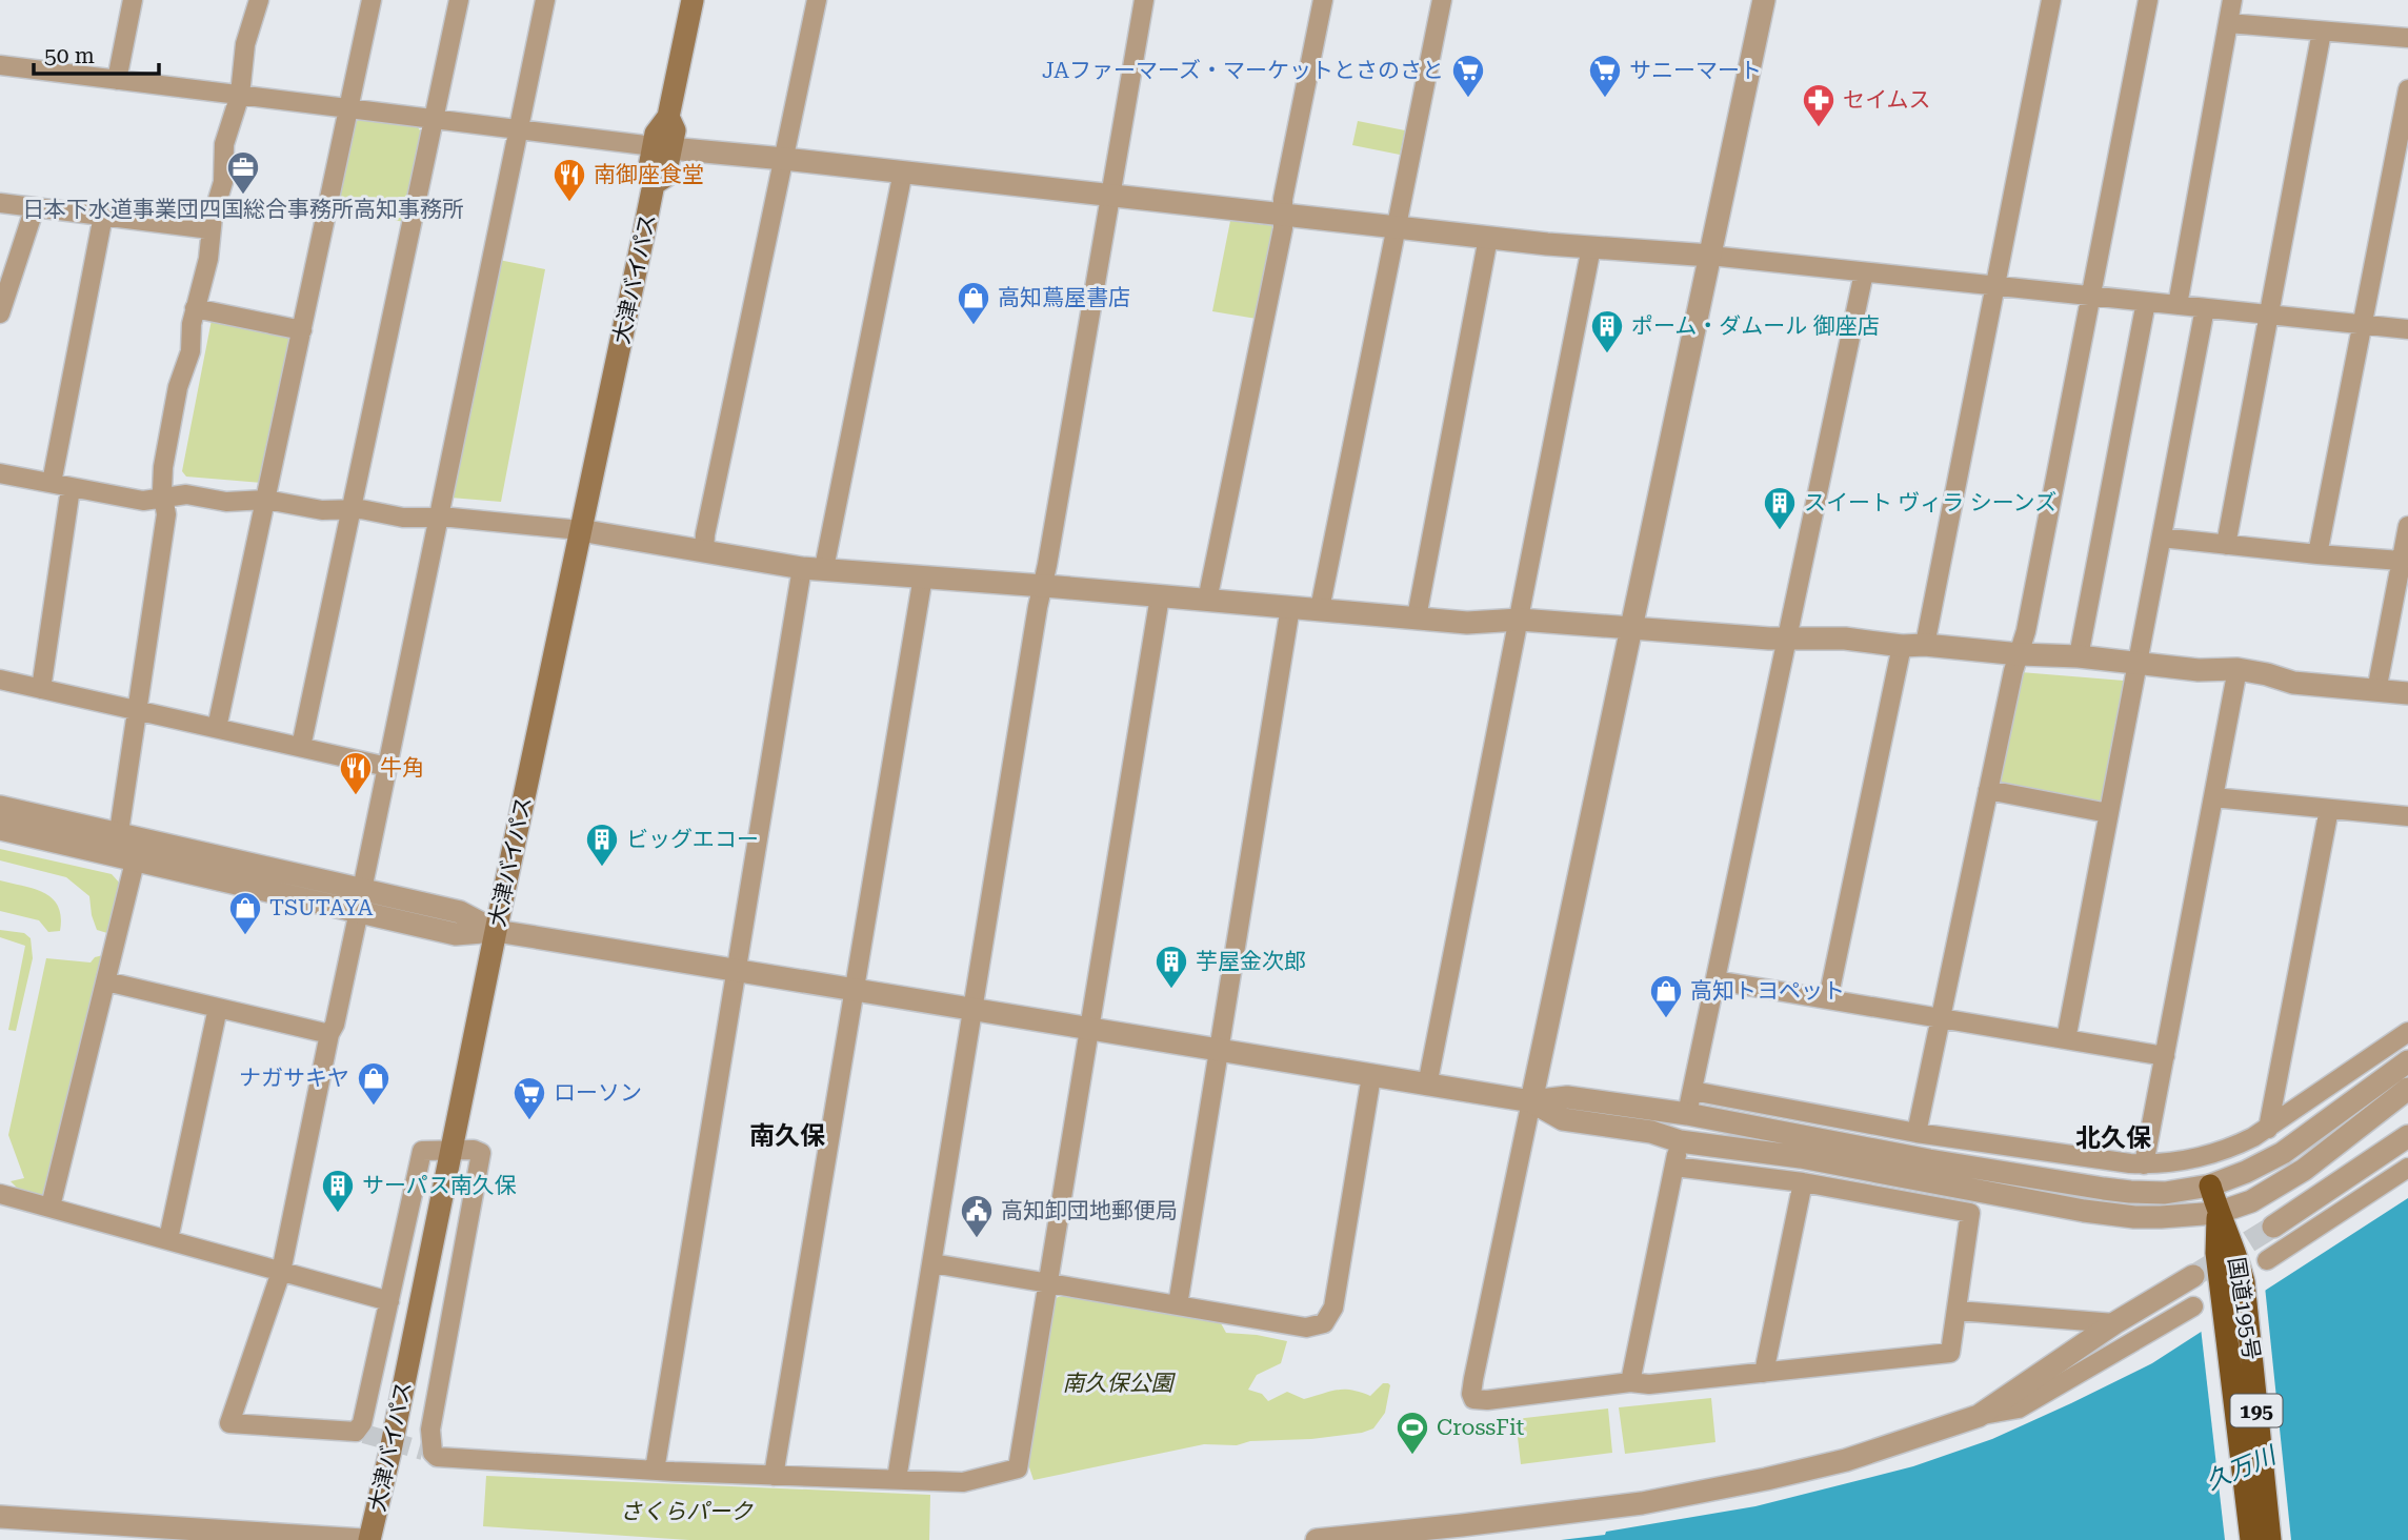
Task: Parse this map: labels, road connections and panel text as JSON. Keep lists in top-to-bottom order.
{
  "streets": {
    "highway": ["国道195号", "195"],
    "main road": ["大津バイパス"]
  },
  "districts": ["南久保", "北久保"],
  "water": ["久万川"],
  "parks": ["南久保公園", "さくらパーク"],
  "places": {
    "supermarket": ["JAファーマーズ・マーケットとさのさと", "サニーマート", "ローソン"],
    "pharmacy": ["セイムス"],
    "office": ["日本下水道事業団四国総合事務所高知事務所"],
    "restaurant": ["南御座食堂", "牛角"],
    "shop": [
      "高知蔦屋書店",
      "TSUTAYA",
      "高知トヨペット",
      "ナガサキヤ"
    ],
    "building": [
      "ポーム・ダムール 御座店",
      "スイート ヴィラ シーンズ",
      "ビッグエコー",
      "芋屋金次郎",
      "サーパス南久保"
    ],
    "public building": ["高知卸団地郵便局"],
    "sports": ["CrossFit"]
  },
  "scale_bar": "50 m"
}
